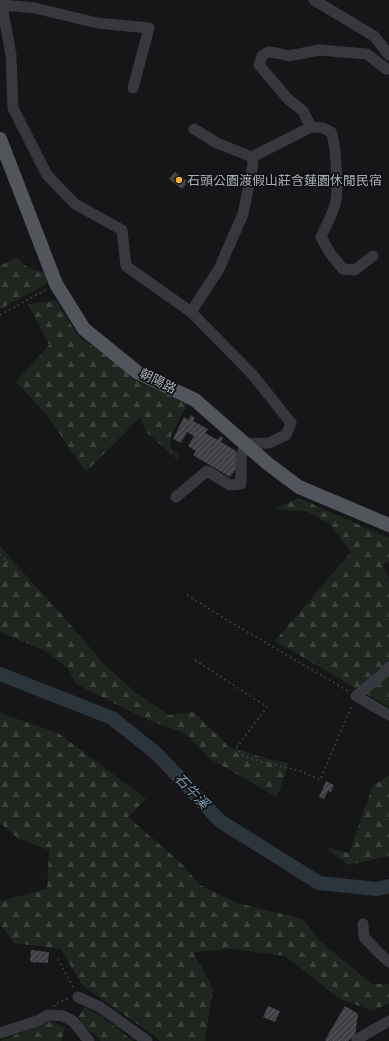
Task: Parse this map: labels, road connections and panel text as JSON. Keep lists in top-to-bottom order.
{
  "streets": {
    "main road": ["朝陽路"]
  },
  "water": ["石牛溪"],
  "places": ["石頭公園渡假山莊含蓮園休閒民宿"]
}
